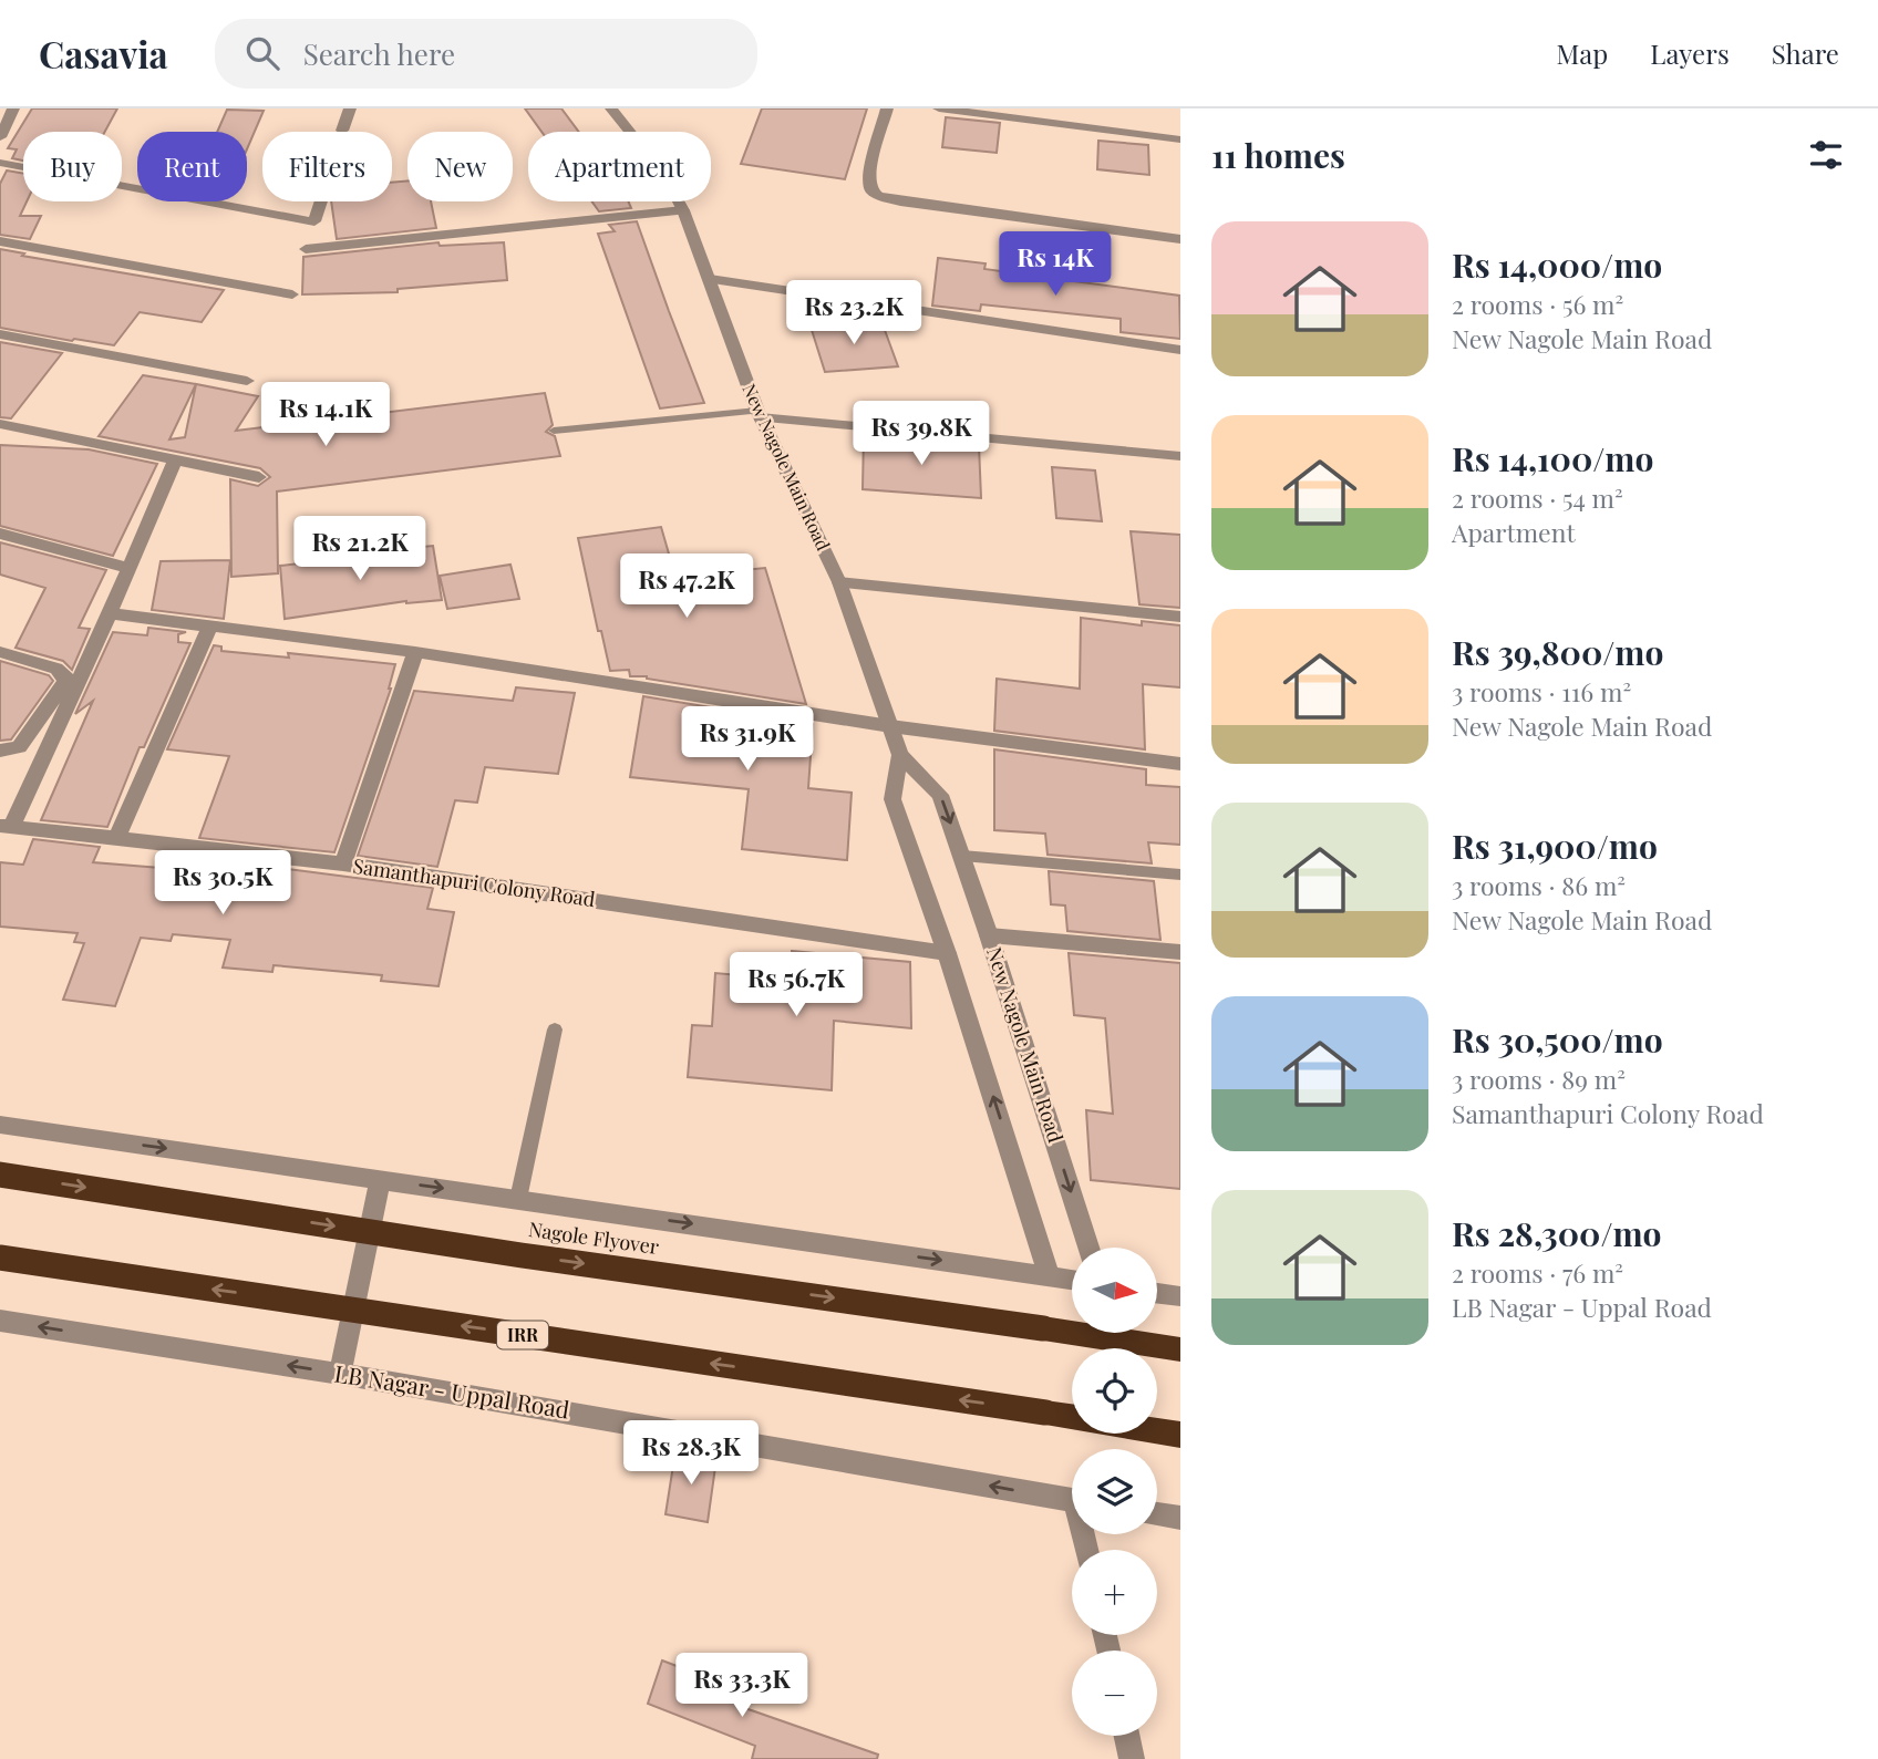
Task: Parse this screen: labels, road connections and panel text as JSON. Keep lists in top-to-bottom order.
{
  "streets": {
    "highway": ["Nagole Flyover", "IRR"],
    "street": ["New Nagole Main Road", "Samanthapuri Colony Road", "LB Nagar - Uppal Road"]
  },
  "crossings": [
    ["New Nagole Main Road", "Samanthapuri Colony Road"]
  ],
  "one_way": ["LB Nagar - Uppal Road"],
  "north": "right",
  "page": {
    "header": "Casavia",
    "search": "Search here",
    "nav": ["Map", "Layers", "Share"],
    "heading": "11 homes",
    "chip": [
      "Buy",
      "Rent",
      "Filters",
      "New",
      "Apartment"
    ],
    "list": [
      {
        "name": "Rs 14,000/mo",
        "note": "2 rooms · 56 m² · New Nagole Main Road"
      },
      {
        "name": "Rs 14,100/mo",
        "note": "2 rooms · 54 m² · Apartment"
      },
      {
        "name": "Rs 39,800/mo",
        "note": "3 rooms · 116 m² · New Nagole Main Road"
      },
      {
        "name": "Rs 31,900/mo",
        "note": "3 rooms · 86 m² · New Nagole Main Road"
      },
      {
        "name": "Rs 30,500/mo",
        "note": "3 rooms · 89 m² · Samanthapuri Colony Road"
      },
      {
        "name": "Rs 28,300/mo",
        "note": "2 rooms · 76 m² · LB Nagar - Uppal Road"
      }
    ],
    "price": [
      "Rs 14K",
      "Rs 23.2K",
      "Rs 14.1K",
      "Rs 39.8K",
      "Rs 21.2K",
      "Rs 47.2K",
      "Rs 31.9K",
      "Rs 30.5K",
      "Rs 56.7K",
      "Rs 28.3K",
      "Rs 33.3K"
    ],
    "map_buttons": ["+", "−"]
  }
}
